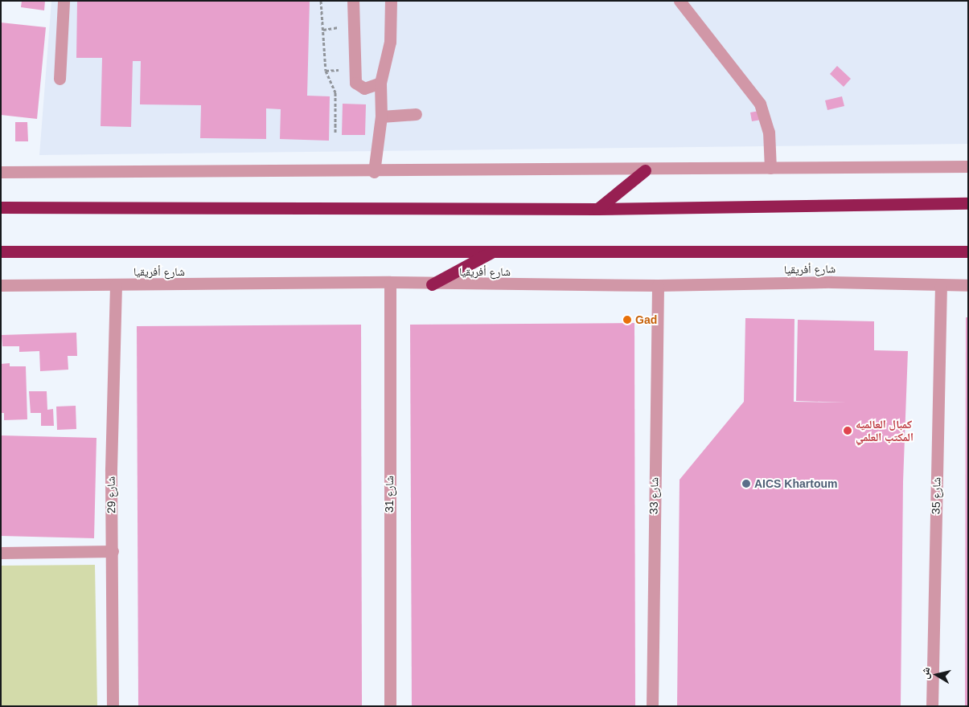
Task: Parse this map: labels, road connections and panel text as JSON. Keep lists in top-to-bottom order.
{
  "streets": {
    "highway": ["شارع أفريقيا"],
    "street": [
      "شارع 31",
      "شارع 29",
      "شارع 33",
      "شارع 35"
    ]
  },
  "crossings": [
    ["شارع أفريقيا", "شارع 31"],
    ["شارع أفريقيا", "شارع 29"],
    ["شارع أفريقيا", "شارع 33"],
    ["شارع أفريقيا", "شارع 35"]
  ],
  "places": ["Gad", "كمبال العالميه المكتب العلمي", "AICS Khartoum"],
  "north": "left"
}
